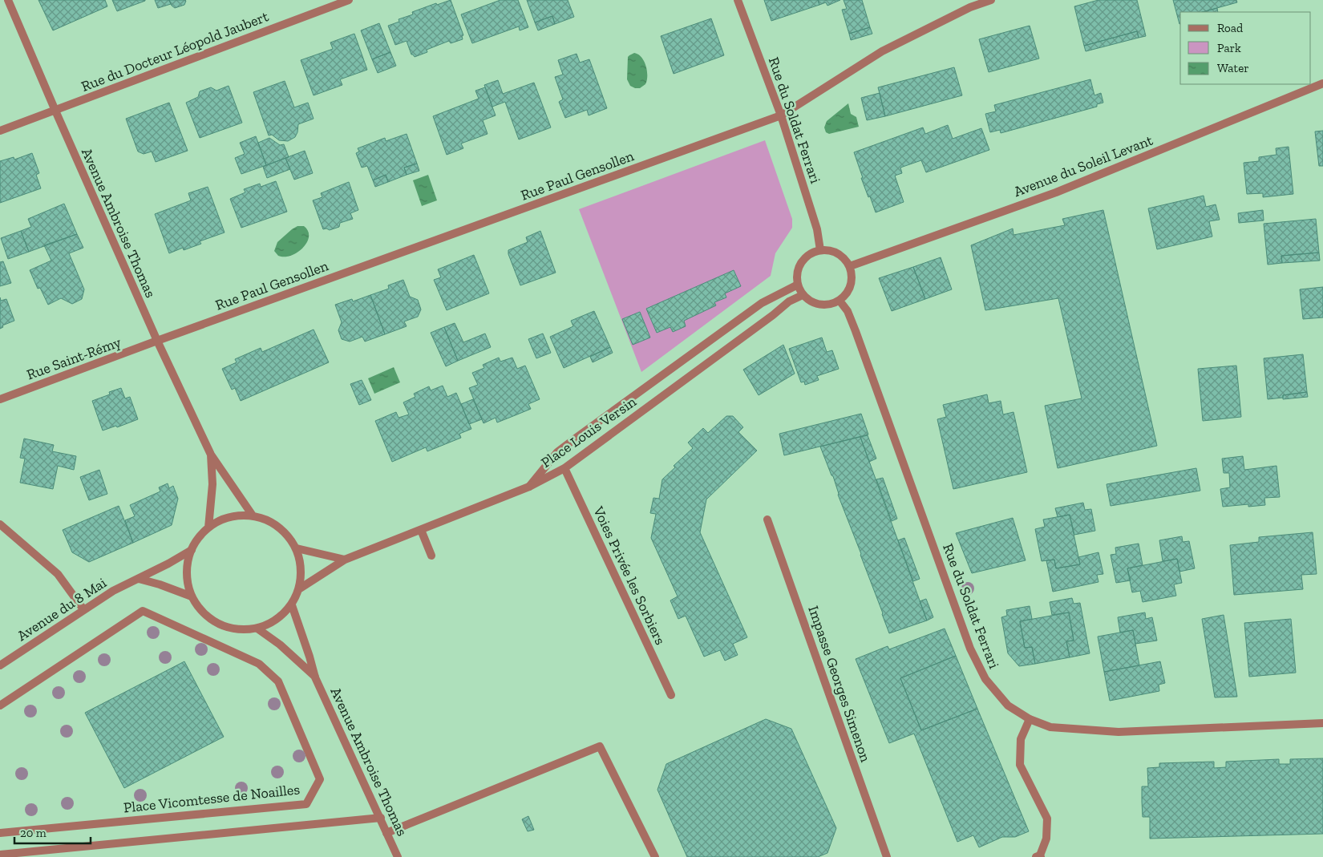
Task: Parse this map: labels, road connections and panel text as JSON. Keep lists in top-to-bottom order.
{
  "streets": {
    "street": [
      "Rue du Docteur Léopold Jaubert",
      "Rue du Soldat Ferrari",
      "Avenue du Soleil Levant",
      "Rue Paul Gensollen",
      "Avenue Ambroise Thomas",
      "Rue Saint-Rémy",
      "Place Louis Versin",
      "Voies Privée les Sorbiers",
      "Avenue du 8 Mai",
      "Impasse Georges Simenon",
      "Place Vicomtesse de Noailles"
    ]
  },
  "crossings": [
    ["Rue du Docteur Léopold Jaubert", "Avenue Ambroise Thomas"],
    ["Rue du Soldat Ferrari", "Avenue du Soleil Levant"],
    ["Rue du Soldat Ferrari", "Rue Paul Gensollen"],
    ["Rue du Soldat Ferrari", "Place Louis Versin"],
    ["Avenue du Soleil Levant", "Place Louis Versin"],
    ["Rue Paul Gensollen", "Avenue Ambroise Thomas"],
    ["Rue Paul Gensollen", "Rue Saint-Rémy"],
    ["Avenue Ambroise Thomas", "Rue Saint-Rémy"],
    ["Avenue Ambroise Thomas", "Place Louis Versin"],
    ["Avenue Ambroise Thomas", "Avenue du 8 Mai"],
    ["Place Louis Versin", "Voies Privée les Sorbiers"],
    ["Place Louis Versin", "Avenue du 8 Mai"]
  ],
  "legend": ["Road", "Park", "Water"],
  "scale_bar": "20 m"
}
